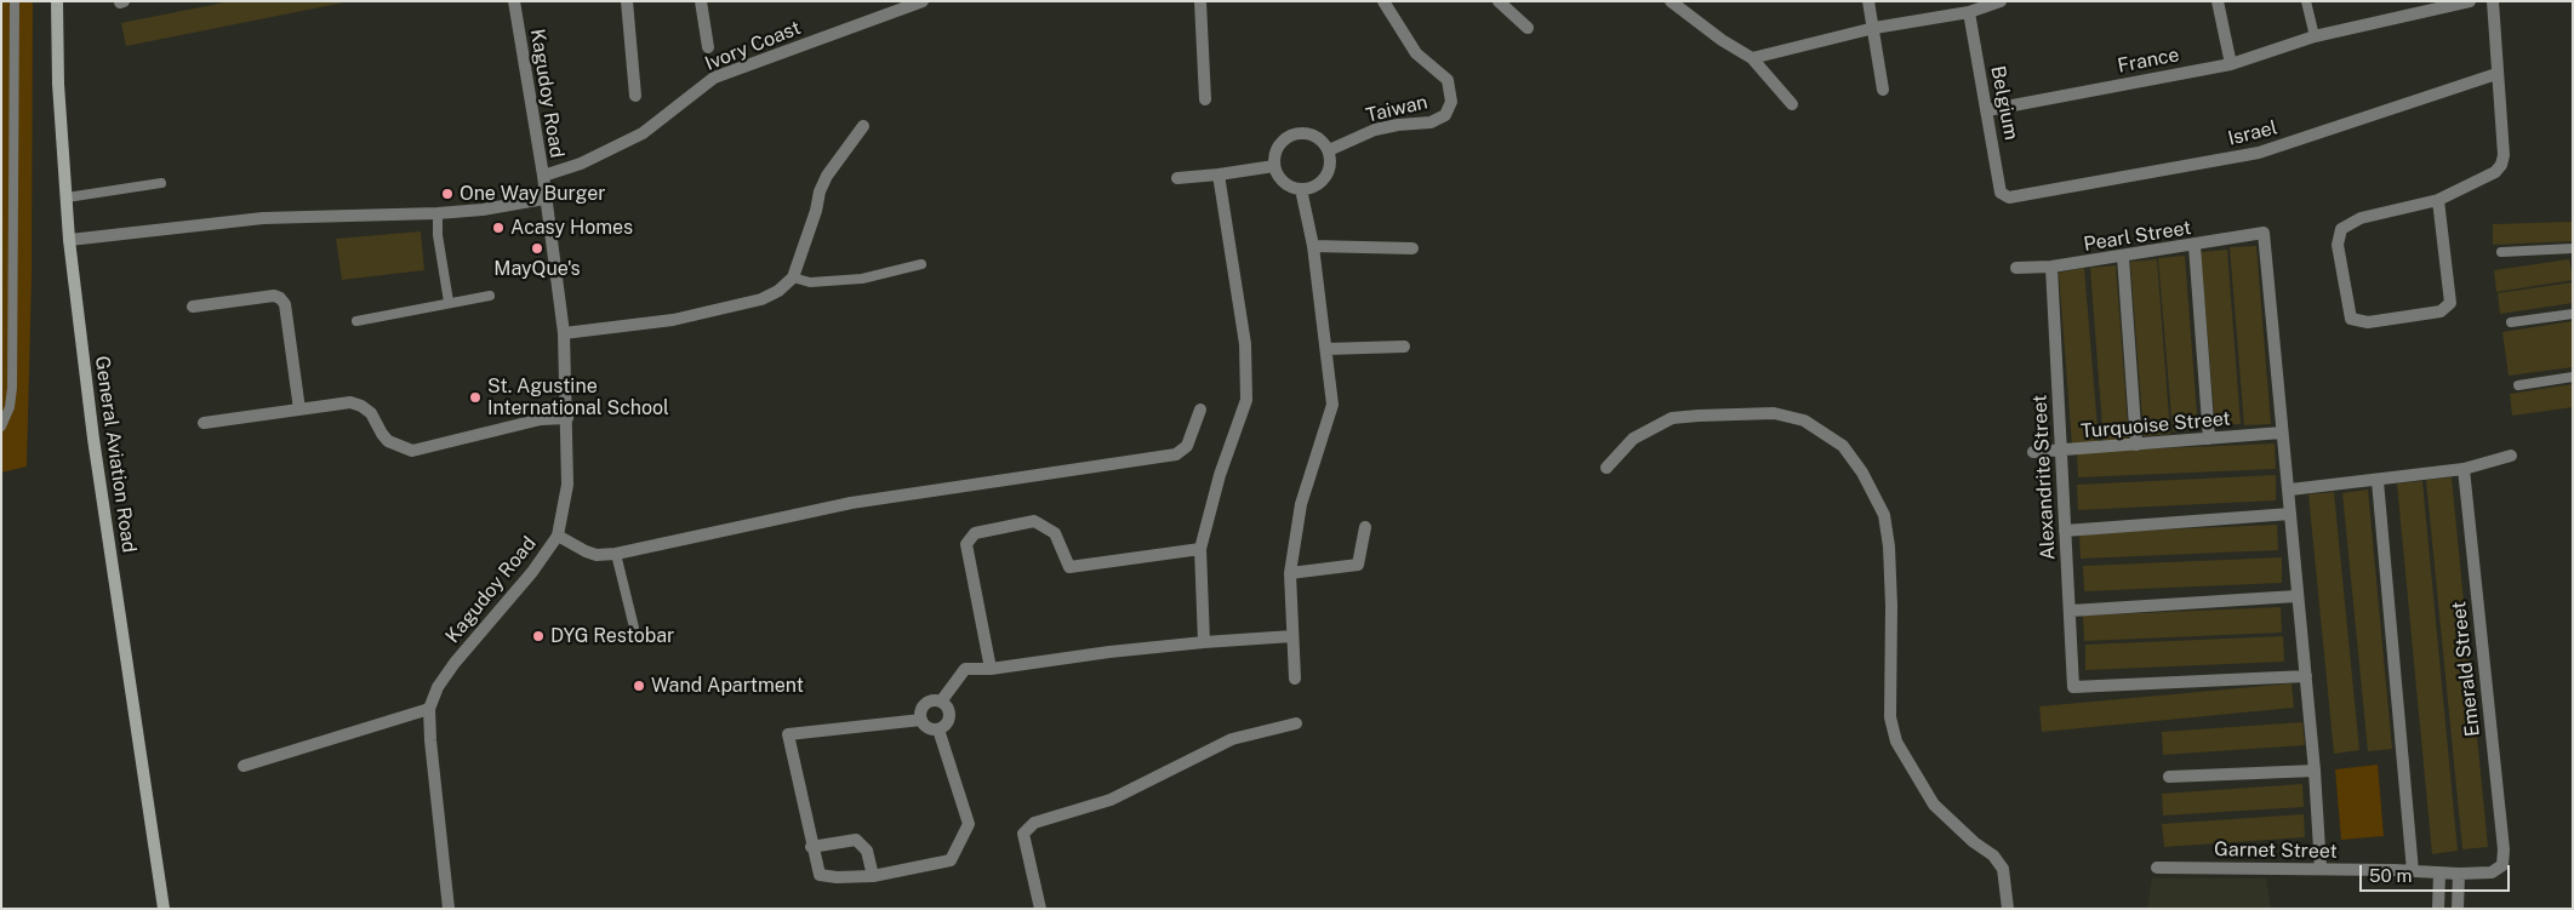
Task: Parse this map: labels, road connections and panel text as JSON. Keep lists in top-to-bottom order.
{
  "streets": {
    "main road": ["General Aviation Road"],
    "street": [
      "Ivory Coast",
      "France",
      "Kagudoy Road",
      "Belgium",
      "Taiwan",
      "Israel",
      "Pearl Street",
      "Turquoise Street",
      "Alexandrite Street",
      "Emerald Street",
      "Garnet Street"
    ]
  },
  "crossings": [
    ["Ivory Coast", "Kagudoy Road"],
    ["France", "Belgium"],
    ["Belgium", "Israel"],
    ["Pearl Street", "Turquoise Street"],
    ["Pearl Street", "Alexandrite Street"],
    ["Turquoise Street", "Alexandrite Street"],
    ["Emerald Street", "Garnet Street"]
  ],
  "places": [
    "One Way Burger",
    "Acasy Homes",
    "MayQue's",
    "St. Agustine International School",
    "DYG Restobar",
    "Wand Apartment"
  ],
  "scale_bar": "50 m"
}
